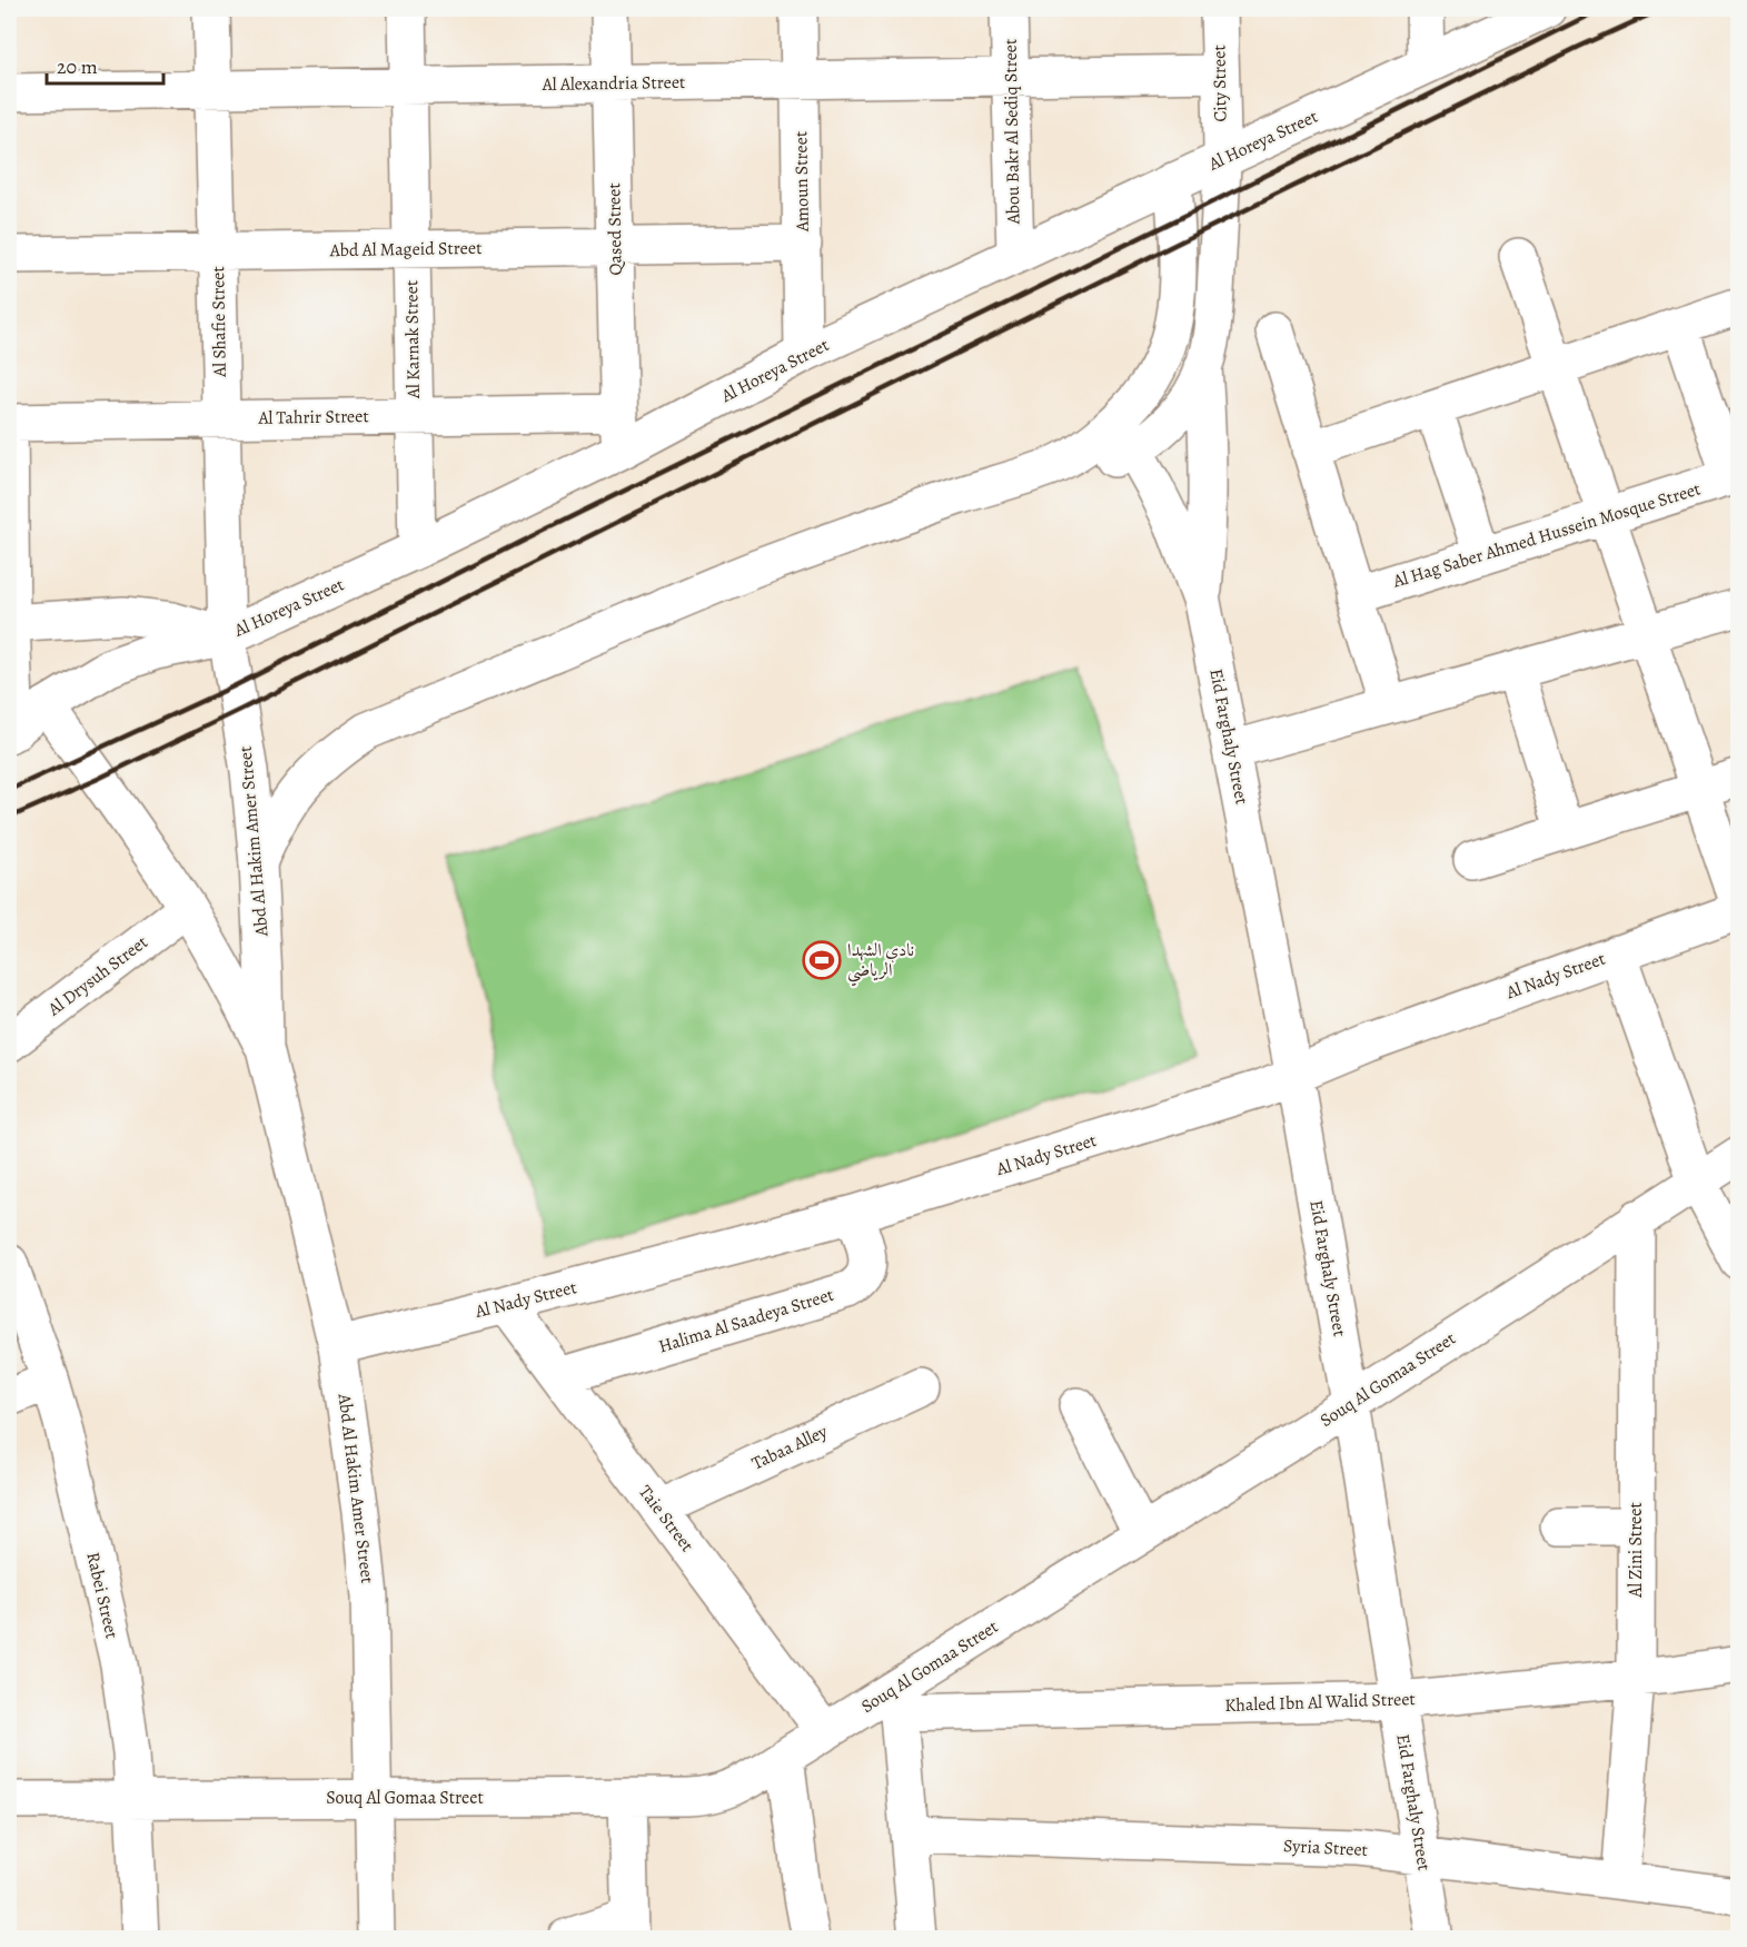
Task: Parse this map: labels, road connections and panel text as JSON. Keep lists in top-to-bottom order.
{
  "streets": {
    "street": [
      "Al Alexandria Street",
      "City Street",
      "Abou Bakr Al Sediq Street",
      "Al Horeya Street",
      "Amoun Street",
      "Qased Street",
      "Abd Al Mageid Street",
      "Al Shafie Street",
      "Al Karnak Street",
      "Al Tahrir Street",
      "Al Hag Saber Ahmed Hussein Mosque Street",
      "Eid Farghaly Street",
      "Abd Al Hakim Amer Street",
      "Al Drysuh Street",
      "Al Nady Street",
      "Halima Al Saadeya Street",
      "Souq Al Gomaa Street",
      "Tabaa Alley",
      "Taie Street",
      "Al Zini Street",
      "Rabei Street",
      "Khaled Ibn Al Walid Street",
      "Syria Street"
    ]
  },
  "crossings": [
    ["Al Alexandria Street", "City Street"],
    ["Al Alexandria Street", "Abou Bakr Al Sediq Street"],
    ["Al Alexandria Street", "Amoun Street"],
    ["Al Alexandria Street", "Qased Street"],
    ["Al Alexandria Street", "Al Shafie Street"],
    ["Al Alexandria Street", "Al Karnak Street"],
    ["City Street", "Al Horeya Street"],
    ["City Street", "Eid Farghaly Street"],
    ["Abou Bakr Al Sediq Street", "Al Horeya Street"],
    ["Al Horeya Street", "Amoun Street"],
    ["Al Horeya Street", "Qased Street"],
    ["Al Horeya Street", "Al Shafie Street"],
    ["Al Horeya Street", "Al Karnak Street"],
    ["Al Horeya Street", "Abd Al Hakim Amer Street"],
    ["Amoun Street", "Abd Al Mageid Street"],
    ["Qased Street", "Abd Al Mageid Street"],
    ["Qased Street", "Al Tahrir Street"],
    ["Abd Al Mageid Street", "Al Shafie Street"],
    ["Abd Al Mageid Street", "Al Karnak Street"],
    ["Al Shafie Street", "Al Tahrir Street"],
    ["Al Shafie Street", "Abd Al Hakim Amer Street"],
    ["Al Karnak Street", "Al Tahrir Street"],
    ["Eid Farghaly Street", "Al Nady Street"],
    ["Eid Farghaly Street", "Souq Al Gomaa Street"],
    ["Eid Farghaly Street", "Khaled Ibn Al Walid Street"],
    ["Eid Farghaly Street", "Syria Street"],
    ["Abd Al Hakim Amer Street", "Al Drysuh Street"],
    ["Abd Al Hakim Amer Street", "Al Nady Street"],
    ["Abd Al Hakim Amer Street", "Souq Al Gomaa Street"],
    ["Al Nady Street", "Halima Al Saadeya Street"],
    ["Al Nady Street", "Taie Street"],
    ["Halima Al Saadeya Street", "Taie Street"],
    ["Souq Al Gomaa Street", "Taie Street"],
    ["Souq Al Gomaa Street", "Al Zini Street"],
    ["Souq Al Gomaa Street", "Rabei Street"],
    ["Souq Al Gomaa Street", "Khaled Ibn Al Walid Street"],
    ["Tabaa Alley", "Taie Street"],
    ["Al Zini Street", "Khaled Ibn Al Walid Street"],
    ["Al Zini Street", "Syria Street"]
  ],
  "places": {
    "sports": ["نادي الشهدا الرياضي"]
  },
  "scale_bar": "20 m"
}
